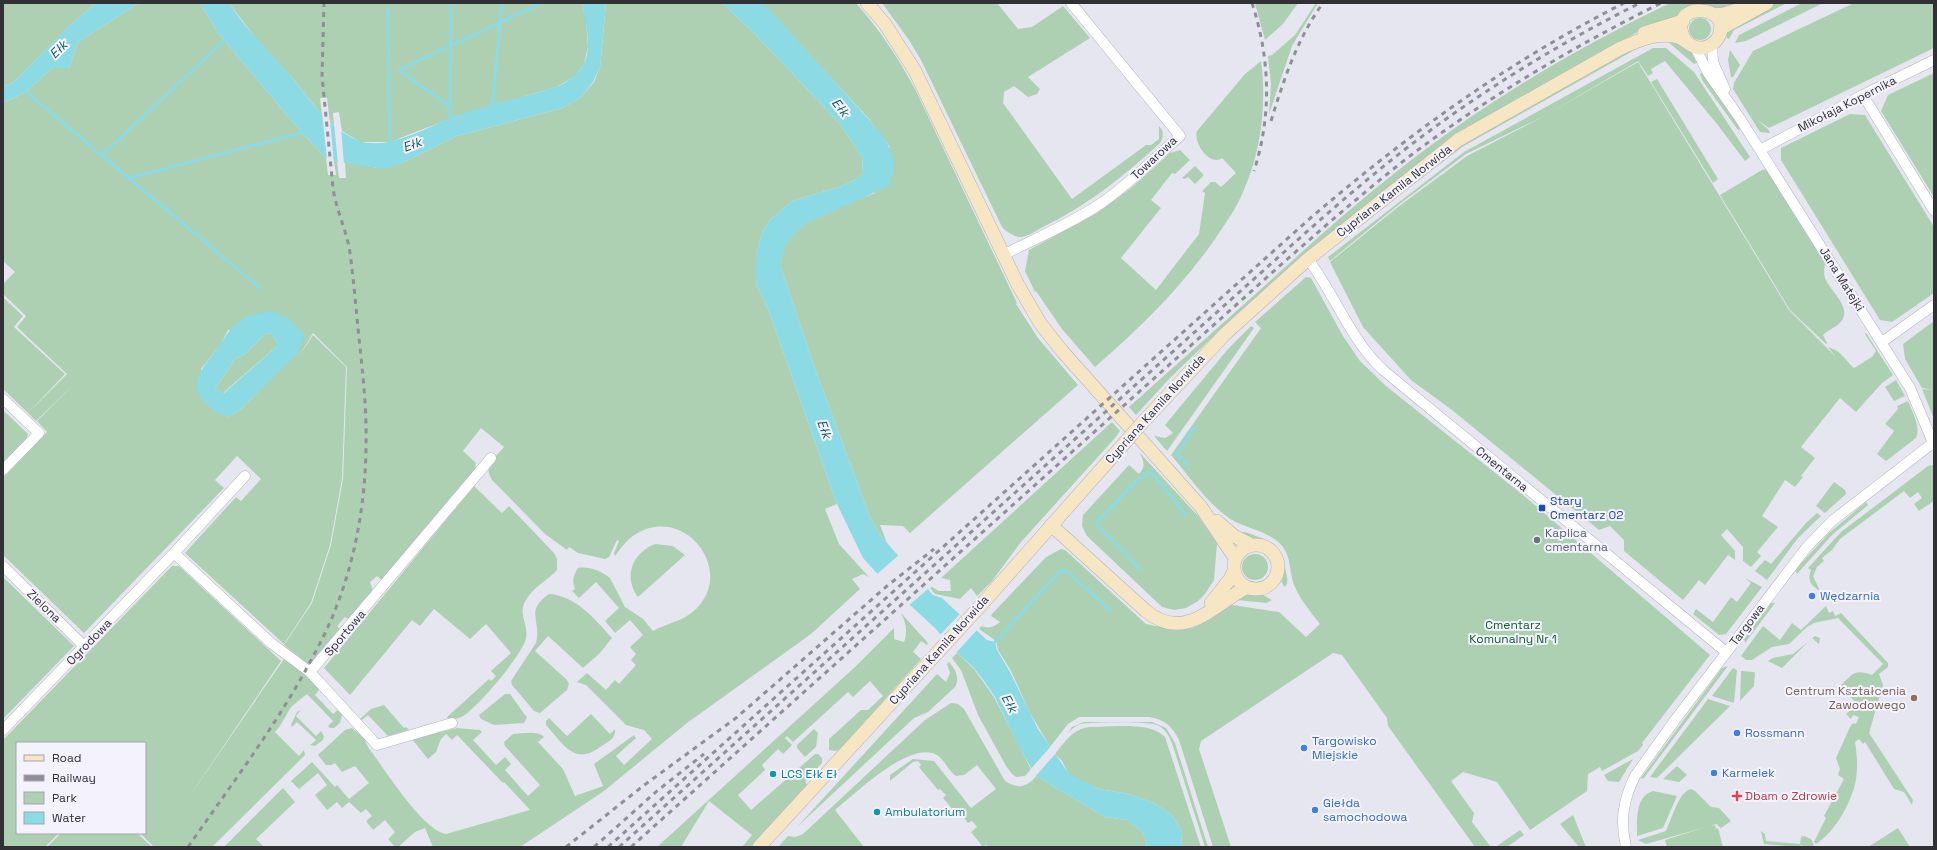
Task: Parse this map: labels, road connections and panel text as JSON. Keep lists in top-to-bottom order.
{
  "streets": {
    "street": [
      "Mikołaja Kopernika",
      "Towarowa",
      "Cypriana Kamila Norwida",
      "Jana Matejki",
      "Cmentarna",
      "Zielona",
      "Targowa",
      "Sportowa",
      "Ogrodowa"
    ]
  },
  "crossings": [
    ["Mikołaja Kopernika", "Jana Matejki"],
    ["Cypriana Kamila Norwida", "Jana Matejki"],
    ["Cypriana Kamila Norwida", "Cmentarna"],
    ["Jana Matejki", "Targowa"],
    ["Cmentarna", "Targowa"],
    ["Zielona", "Ogrodowa"]
  ],
  "water": ["Ełk"],
  "parks": ["Cmentarz Komunalny Nr 1"],
  "places": {
    "transit": ["Stary Cmentarz 02"],
    "other": [
      "Kaplica cmentarna",
      "Wędzarnia",
      "Centrum Kształcenia Zawodowego",
      "Rossmann",
      "Targowisko Miejskie",
      "Karmelek",
      "LCS Ełk Eł",
      "Giełda samochodowa",
      "Ambulatorium"
    ],
    "health": ["Dbam o Zdrowie"]
  },
  "legend": [
    "Road",
    "Railway",
    "Park",
    "Water"
  ]
}
